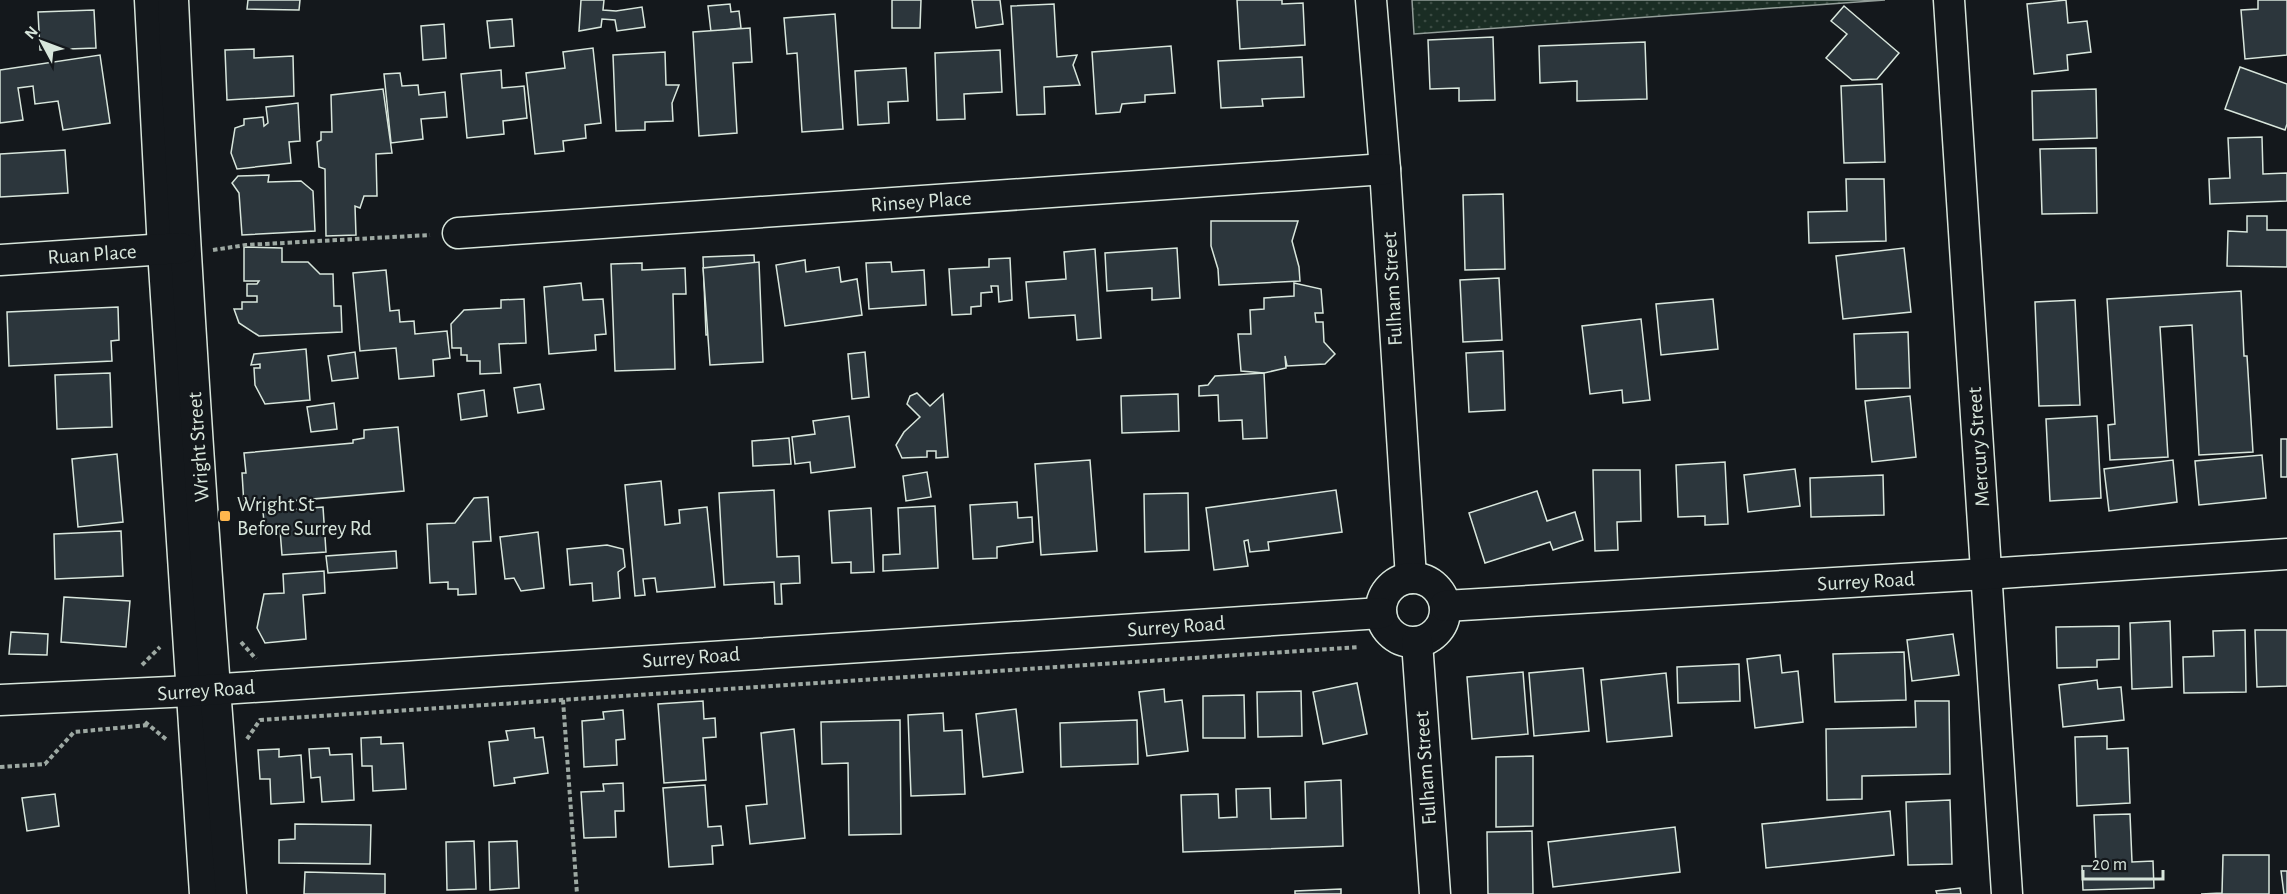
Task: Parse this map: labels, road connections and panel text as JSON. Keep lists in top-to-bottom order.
{
  "streets": {
    "street": [
      "Rinsey Place",
      "Ruan Place",
      "Fulham Street",
      "Wright Street",
      "Mercury Street",
      "Surrey Road"
    ]
  },
  "crossings": [
    ["Rinsey Place", "Fulham Street"],
    ["Ruan Place", "Wright Street"],
    ["Fulham Street", "Surrey Road"],
    ["Wright Street", "Surrey Road"],
    ["Mercury Street", "Surrey Road"]
  ],
  "places": {
    "transit": ["Wright St Before Surrey Rd"]
  },
  "scale_bar": "20 m",
  "north": "top left"
}
